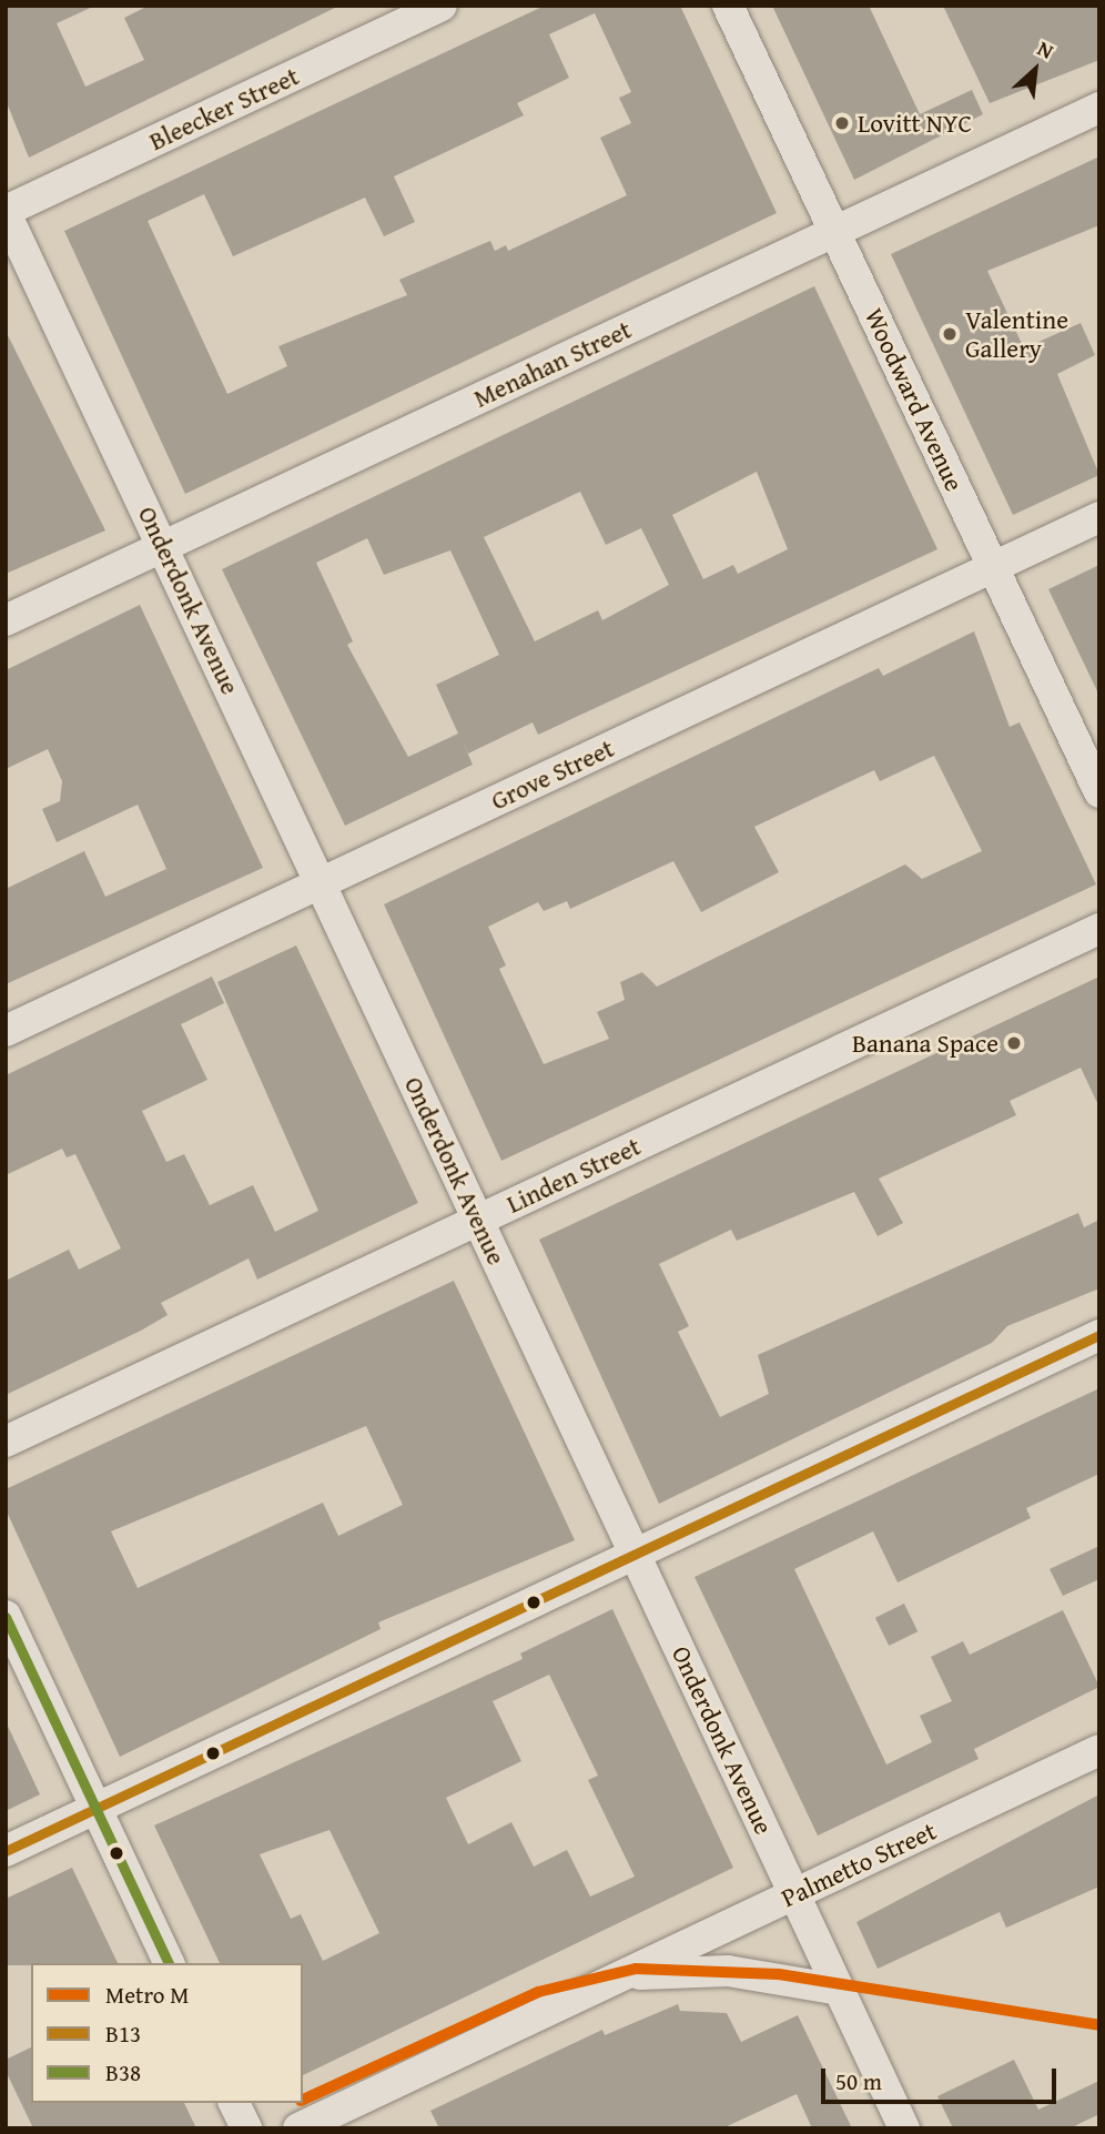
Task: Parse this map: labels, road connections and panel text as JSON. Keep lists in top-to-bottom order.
{
  "streets": {
    "street": [
      "Bleecker Street",
      "Menahan Street",
      "Woodward Avenue",
      "Onderdonk Avenue",
      "Grove Street",
      "Linden Street",
      "Palmetto Street"
    ]
  },
  "crossings": [
    ["Bleecker Street", "Onderdonk Avenue"],
    ["Menahan Street", "Woodward Avenue"],
    ["Menahan Street", "Onderdonk Avenue"],
    ["Woodward Avenue", "Grove Street"],
    ["Onderdonk Avenue", "Grove Street"],
    ["Onderdonk Avenue", "Linden Street"],
    ["Onderdonk Avenue", "Palmetto Street"]
  ],
  "places": ["Lovitt NYC", "Valentine Gallery", "Banana Space"],
  "lines": ["transit line B13", "transit line B38", "metro line M"],
  "legend": ["Metro M", "B13", "B38"],
  "scale_bar": "50 m",
  "north": "top right"
}
